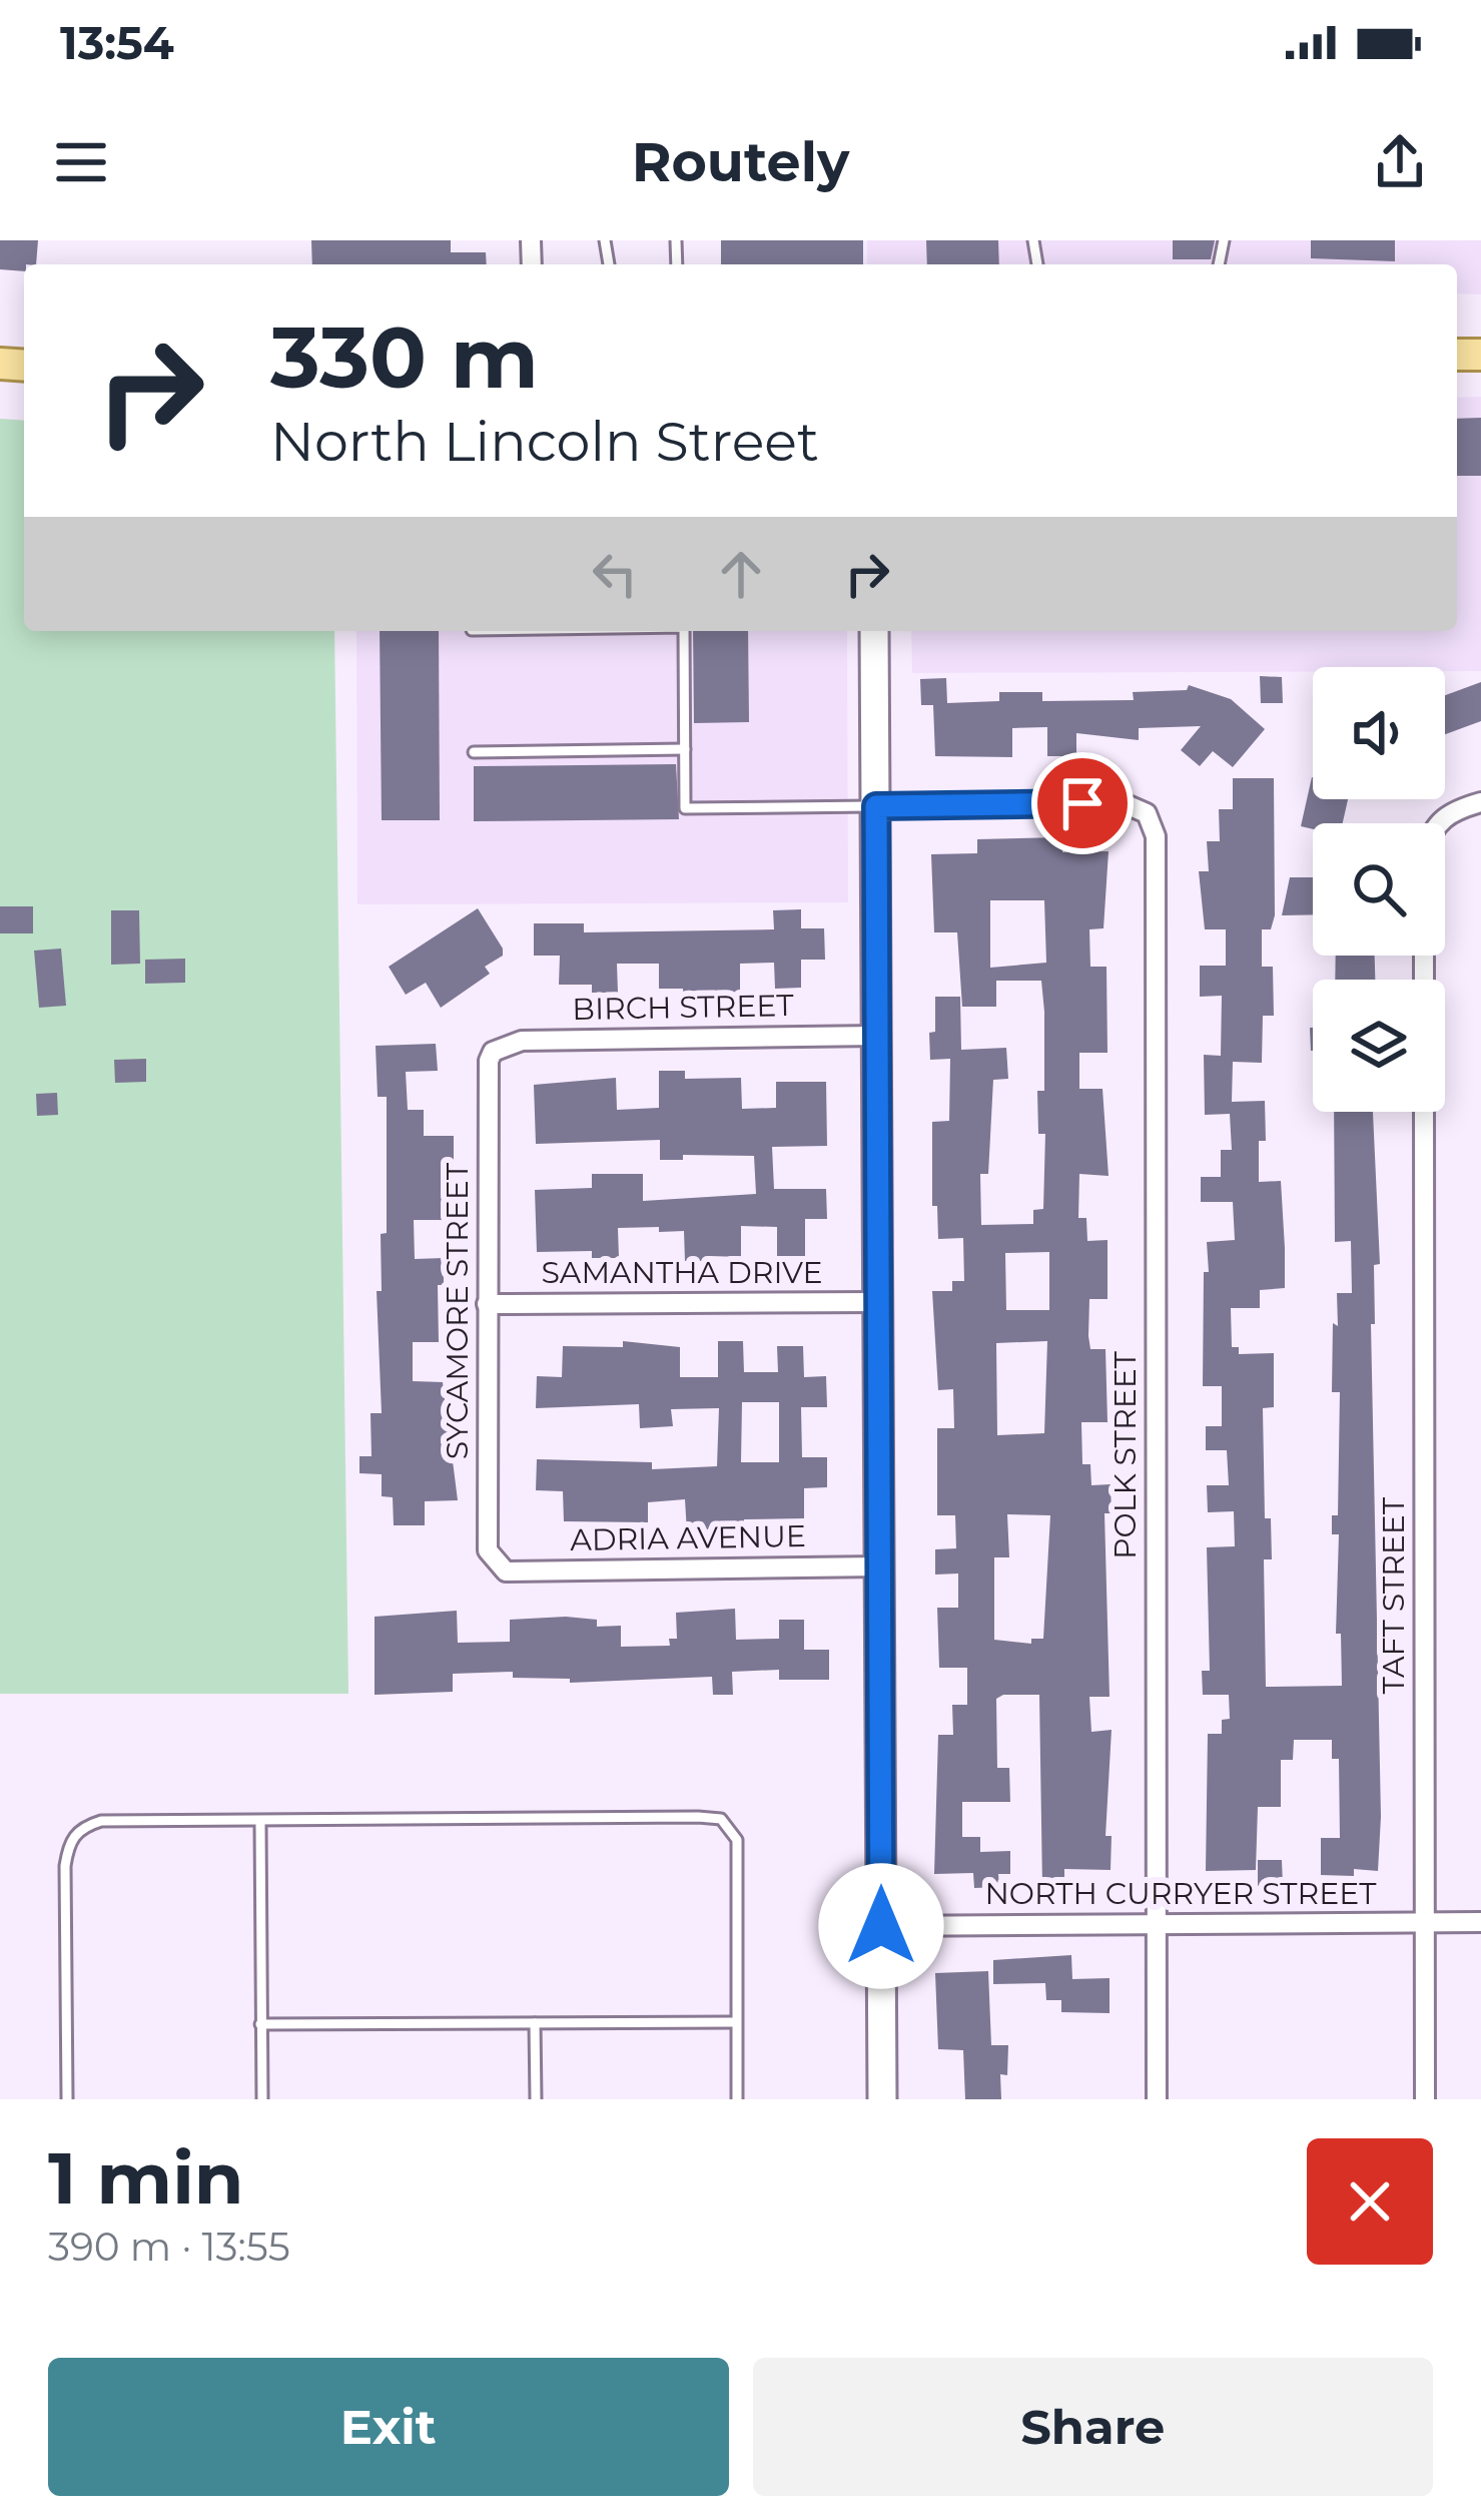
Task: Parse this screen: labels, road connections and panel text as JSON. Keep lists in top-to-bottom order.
{
  "streets": {
    "street": [
      "BIRCH STREET",
      "SAMANTHA DRIVE",
      "SYCAMORE STREET",
      "POLK STREET",
      "ADRIA AVENUE",
      "TAFT STREET",
      "NORTH CURRYER STREET"
    ]
  },
  "crossings": [
    ["BIRCH STREET", "SYCAMORE STREET"],
    ["SAMANTHA DRIVE", "SYCAMORE STREET"],
    ["SYCAMORE STREET", "ADRIA AVENUE"],
    ["POLK STREET", "NORTH CURRYER STREET"],
    ["TAFT STREET", "NORTH CURRYER STREET"]
  ],
  "page": {
    "status": "13:54",
    "header": "Routely",
    "turn": ["330 m", "North Lincoln Street"],
    "heading": ["1 min", "390 m · 13:55"],
    "buttons": ["Exit", "Share"]
  }
}
